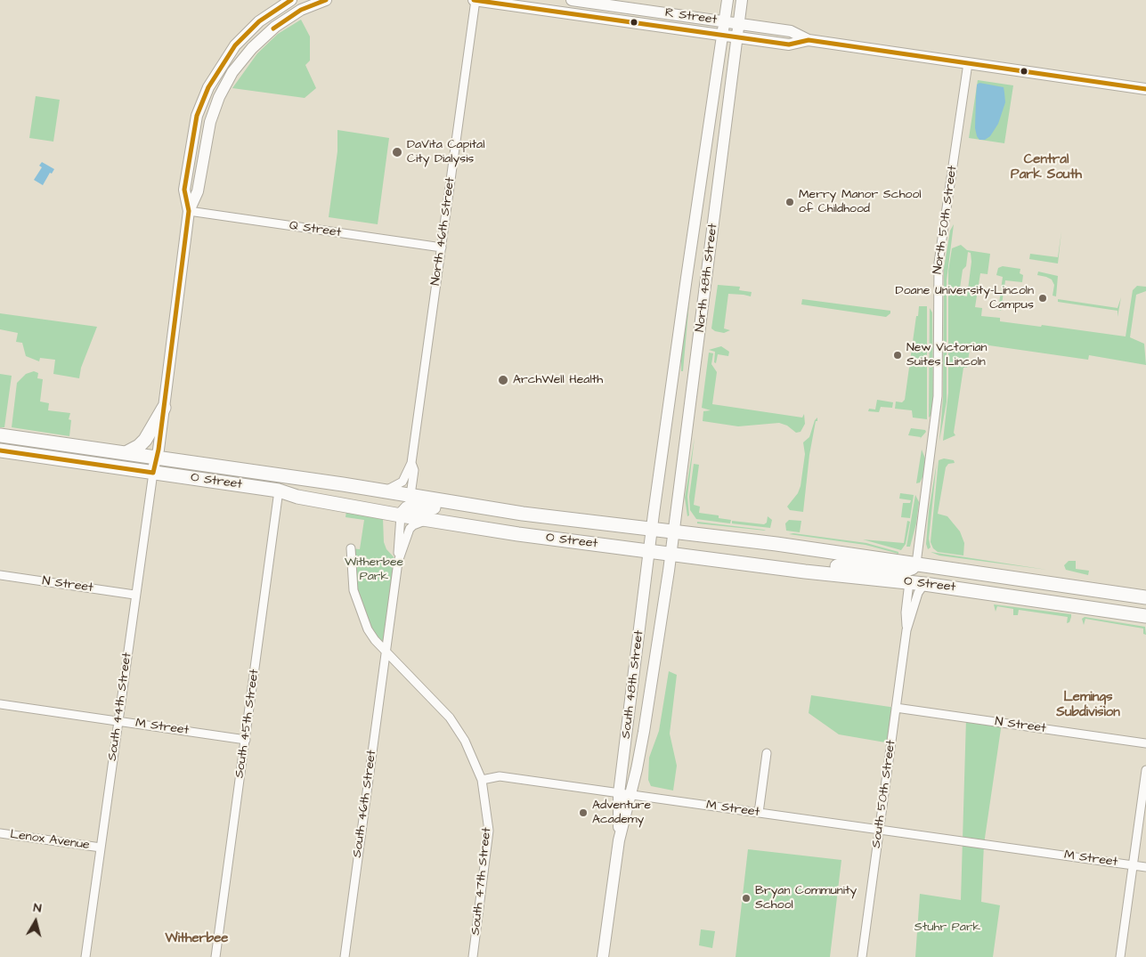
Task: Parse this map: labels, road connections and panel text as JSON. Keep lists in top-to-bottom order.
{
  "streets": {
    "main road": [
      "R Street",
      "North 48th Street",
      "O Street",
      "South 48th Street",
      "South 44th Street"
    ],
    "street": [
      "North 50th Street",
      "Q Street",
      "North 46th Street",
      "N Street",
      "South 45th Street",
      "M Street",
      "South 50th Street",
      "South 46th Street",
      "Lenox Avenue",
      "South 47th Street"
    ]
  },
  "crossings": [
    ["R Street", "North 50th Street"],
    ["R Street", "North 46th Street"],
    ["R Street", "North 48th Street"],
    ["North 50th Street", "O Street"],
    ["Q Street", "North 46th Street"],
    ["Q Street", "South 44th Street"],
    ["North 46th Street", "O Street"],
    ["North 48th Street", "O Street"],
    ["North 48th Street", "South 48th Street"],
    ["O Street", "South 48th Street"],
    ["O Street", "South 44th Street"],
    ["O Street", "South 45th Street"],
    ["O Street", "South 50th Street"],
    ["O Street", "South 46th Street"],
    ["N Street", "South 44th Street"],
    ["N Street", "South 50th Street"],
    ["South 48th Street", "M Street"],
    ["South 44th Street", "M Street"],
    ["South 44th Street", "Lenox Avenue"],
    ["South 45th Street", "M Street"],
    ["M Street", "South 50th Street"],
    ["M Street", "South 47th Street"]
  ],
  "districts": ["Central Park South", "Lemings Subdivision", "Witherbee"],
  "parks": ["Witherbee Park", "Stuhr Park"],
  "places": [
    "DaVita Capital City Dialysis",
    "Merry Manor School of Childhood",
    "Doane University-Lincoln Campus",
    "New Victorian Suites Lincoln",
    "ArchWell Health",
    "Adventure Academy",
    "Bryan Community School"
  ],
  "north": "top"
}
